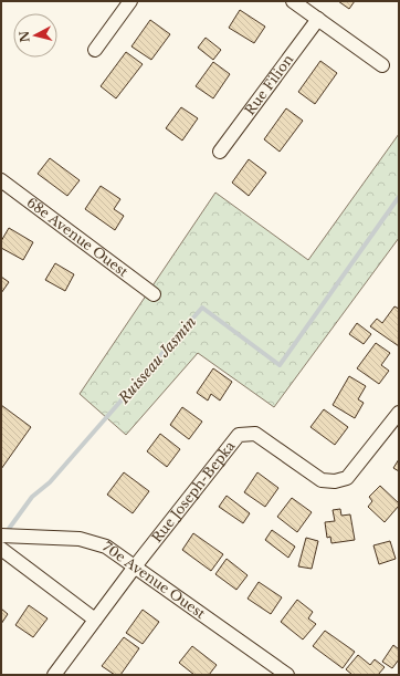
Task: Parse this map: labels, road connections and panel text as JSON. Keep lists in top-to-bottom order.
{
  "streets": {
    "street": [
      "Rue Filion",
      "68e Avenue Ouest",
      "Rue Joseph-Bepka",
      "70e Avenue Ouest"
    ]
  },
  "crossings": [
    ["Rue Joseph-Bepka", "70e Avenue Ouest"]
  ],
  "water": ["Ruisseau Jasmin"],
  "north": "left"
}
